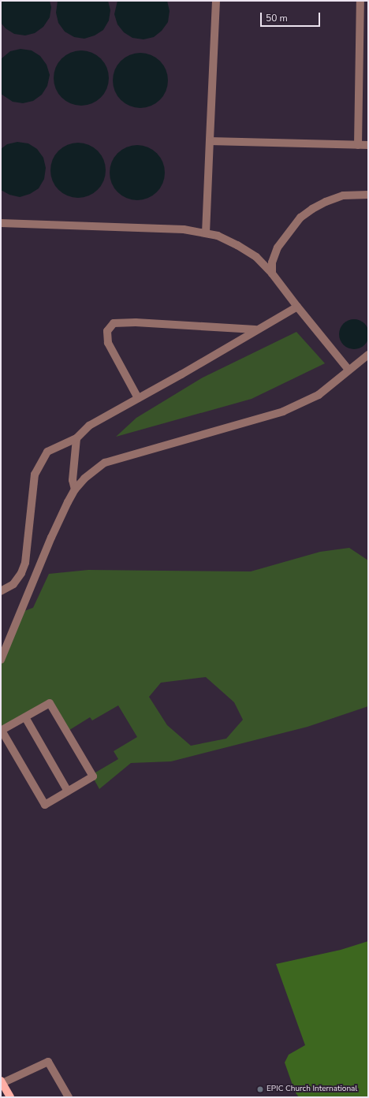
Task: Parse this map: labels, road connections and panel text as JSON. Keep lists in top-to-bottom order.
{
  "places": ["EPIC Church International"],
  "scale_bar": "50 m"
}
